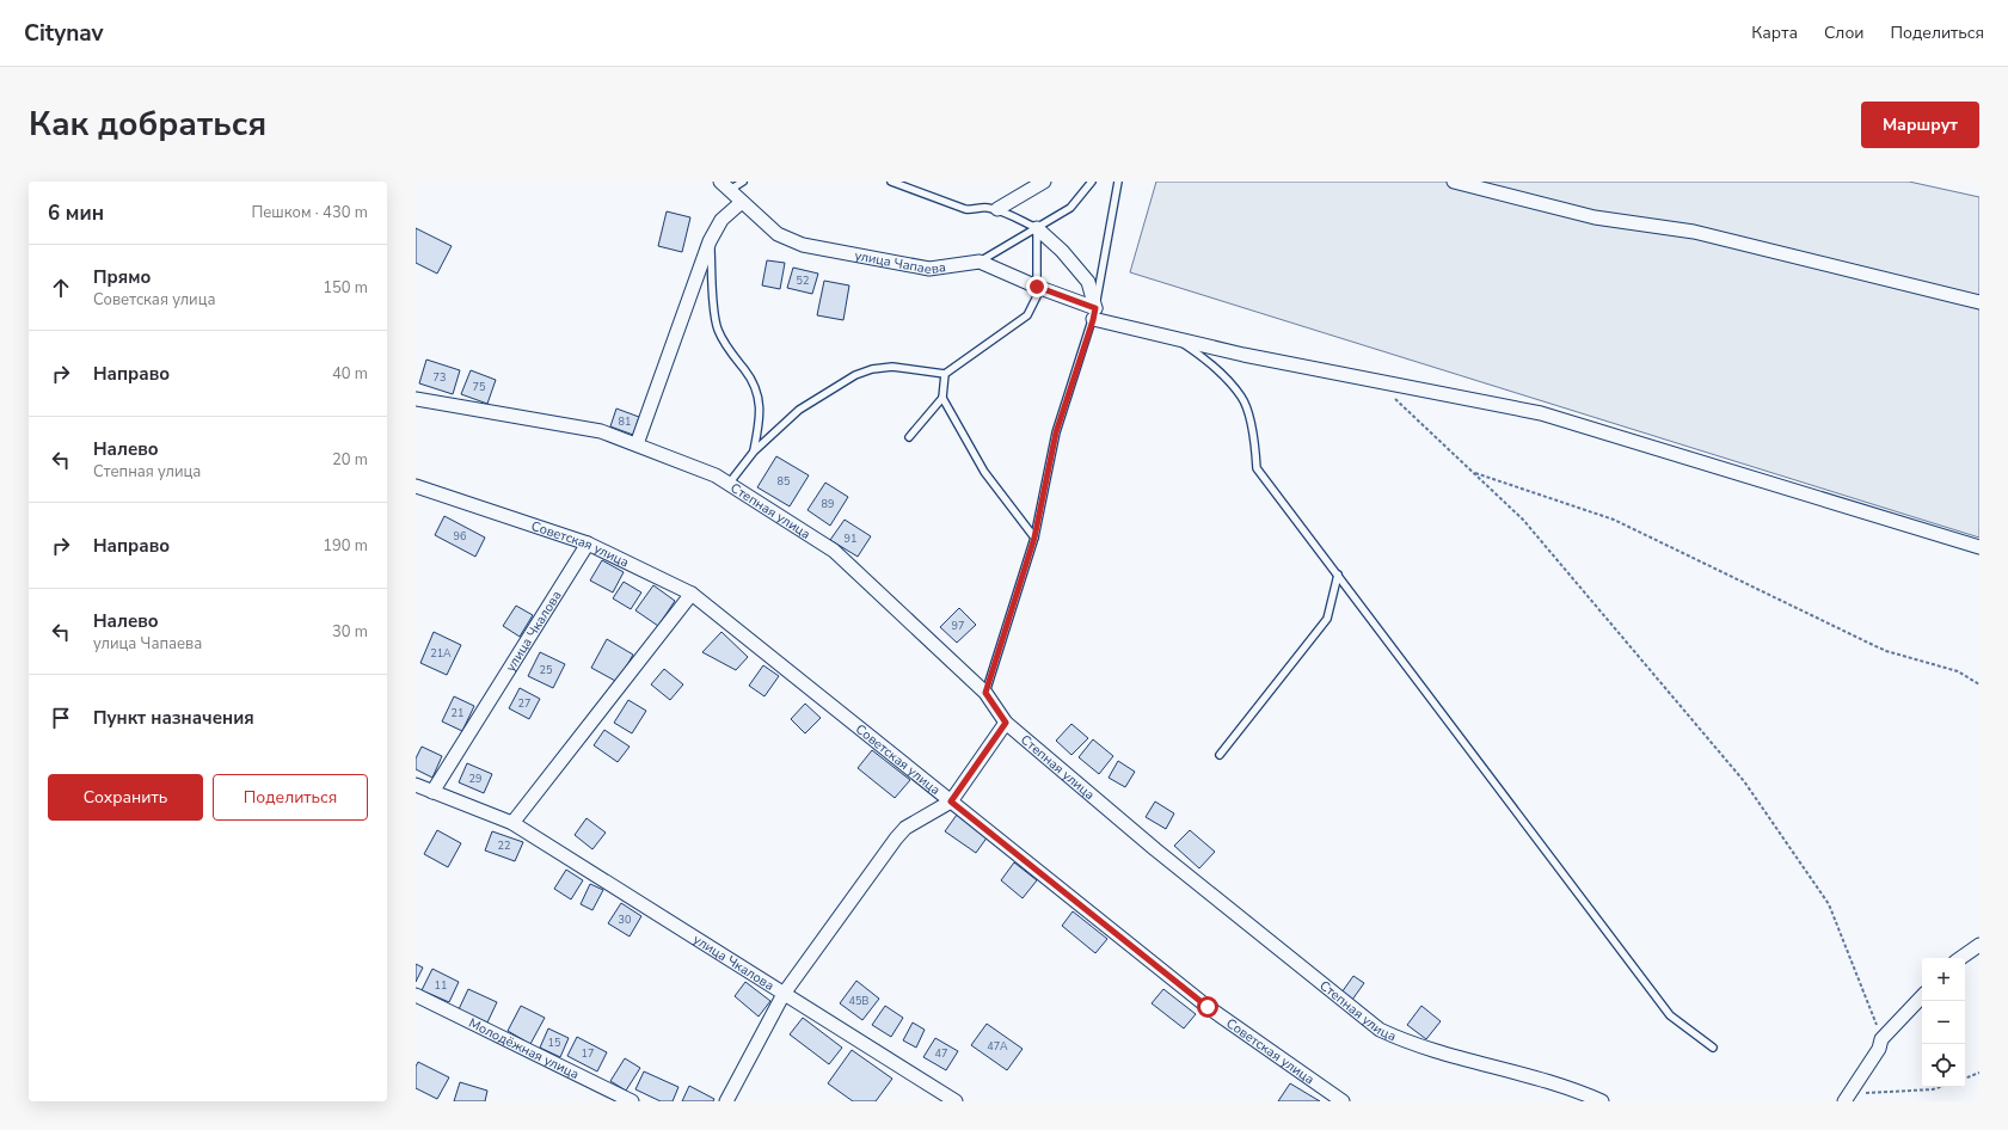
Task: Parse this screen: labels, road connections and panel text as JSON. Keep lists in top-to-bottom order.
{
  "streets": {
    "street": [
      "улица Чапаева",
      "Степная улица",
      "Советская улица",
      "улица Чкалова",
      "Молодёжная улица"
    ]
  },
  "crossings": [
    ["Советская улица", "улица Чкалова"]
  ],
  "house_numbers": [
    "52",
    "73",
    "75",
    "81",
    "85",
    "89",
    "96",
    "91",
    "97",
    "21А",
    "25",
    "27",
    "21",
    "29",
    "22",
    "30",
    "11",
    "45В",
    "15",
    "47А",
    "17",
    "47"
  ],
  "page": {
    "header": "Citynav",
    "nav": ["Карта", "Слои", "Поделиться"],
    "title": "Как добраться",
    "buttons": [
      "Маршрут",
      ["Сохранить", "Поделиться"]
    ],
    "heading": ["6 мин", "Пешком · 430 m"],
    "list": [
      ["Прямо", "Советская улица", "150 m"],
      ["Направо", "40 m"],
      ["Налево", "Степная улица", "20 m"],
      ["Направо", "190 m"],
      ["Налево", "улица Чапаева", "30 m"],
      "Пункт назначения"
    ],
    "map_buttons": ["+", "−"]
  }
}
